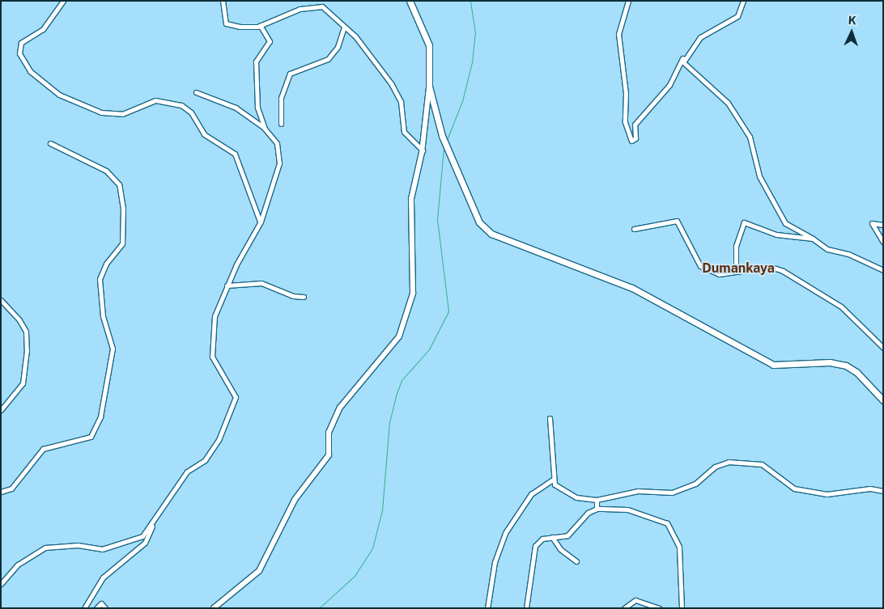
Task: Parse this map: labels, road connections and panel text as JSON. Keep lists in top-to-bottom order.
{
  "districts": ["Dumankaya"],
  "north": "top"
}
